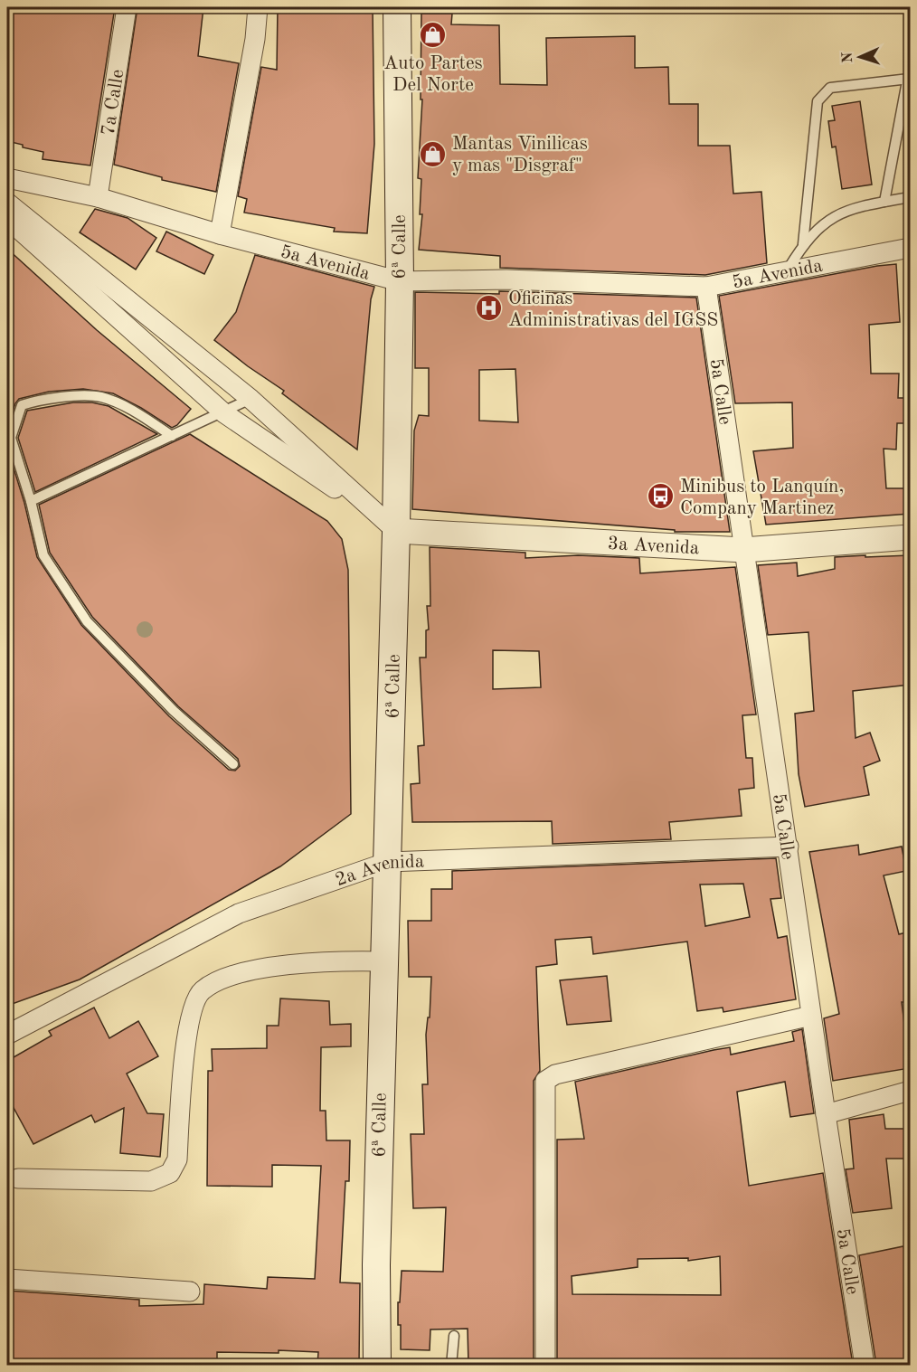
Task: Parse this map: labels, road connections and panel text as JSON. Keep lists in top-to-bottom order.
{
  "streets": {
    "main road": ["6ª Calle"],
    "street": [
      "7a Calle",
      "5a Avenida",
      "5a Calle",
      "3a Avenida",
      "2a Avenida"
    ]
  },
  "crossings": [
    ["7a Calle", "5a Avenida"],
    ["6ª Calle", "5a Avenida"],
    ["6ª Calle", "3a Avenida"],
    ["6ª Calle", "2a Avenida"],
    ["5a Avenida", "5a Calle"],
    ["5a Calle", "3a Avenida"],
    ["5a Calle", "2a Avenida"]
  ],
  "places": {
    "shop": ["Auto Partes Del Norte", "Mantas Vinilicas y mas \"Disgraf\""],
    "hospital": ["Oficinas Administrativas del IGSS"],
    "bus stop": ["Minibus to Lanquín, Company Martinez"]
  },
  "north": "left"
}
